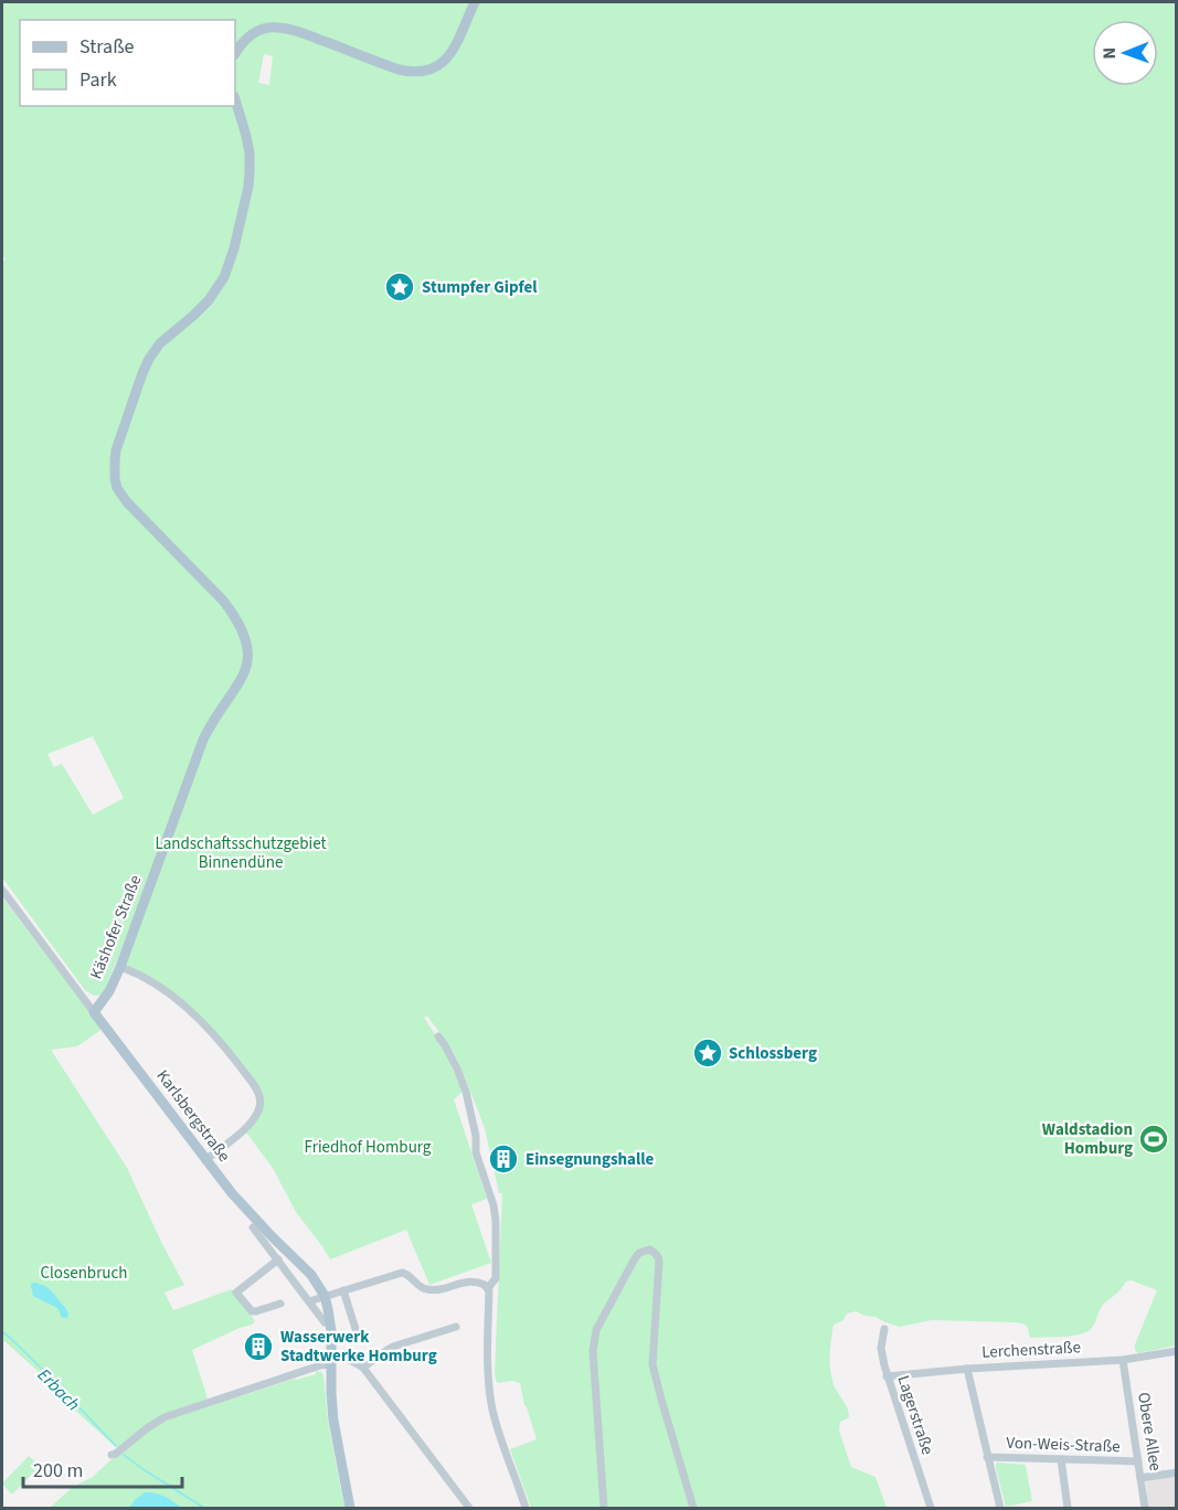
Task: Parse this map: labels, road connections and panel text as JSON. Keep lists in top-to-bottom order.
{
  "streets": {
    "main road": ["Käshofer Straße", "Karlsbergstraße"],
    "street": [
      "Lerchenstraße",
      "Lagerstraße",
      "Obere Allee",
      "Von-Weis-Straße"
    ]
  },
  "crossings": [
    ["Käshofer Straße", "Karlsbergstraße"],
    ["Lerchenstraße", "Lagerstraße"],
    ["Lerchenstraße", "Obere Allee"],
    ["Obere Allee", "Von-Weis-Straße"]
  ],
  "water": ["Erbach"],
  "parks": ["Landschaftsschutzgebiet Binnendüne", "Friedhof Homburg", "Closenbruch"],
  "places": {
    "place": ["Stumpfer Gipfel", "Schlossberg"],
    "sports": ["Waldstadion Homburg"],
    "building": ["Einsegnungshalle", "Wasserwerk Stadtwerke Homburg"]
  },
  "legend": ["Straße", "Park"],
  "scale_bar": "200 m",
  "north": "left"
}
